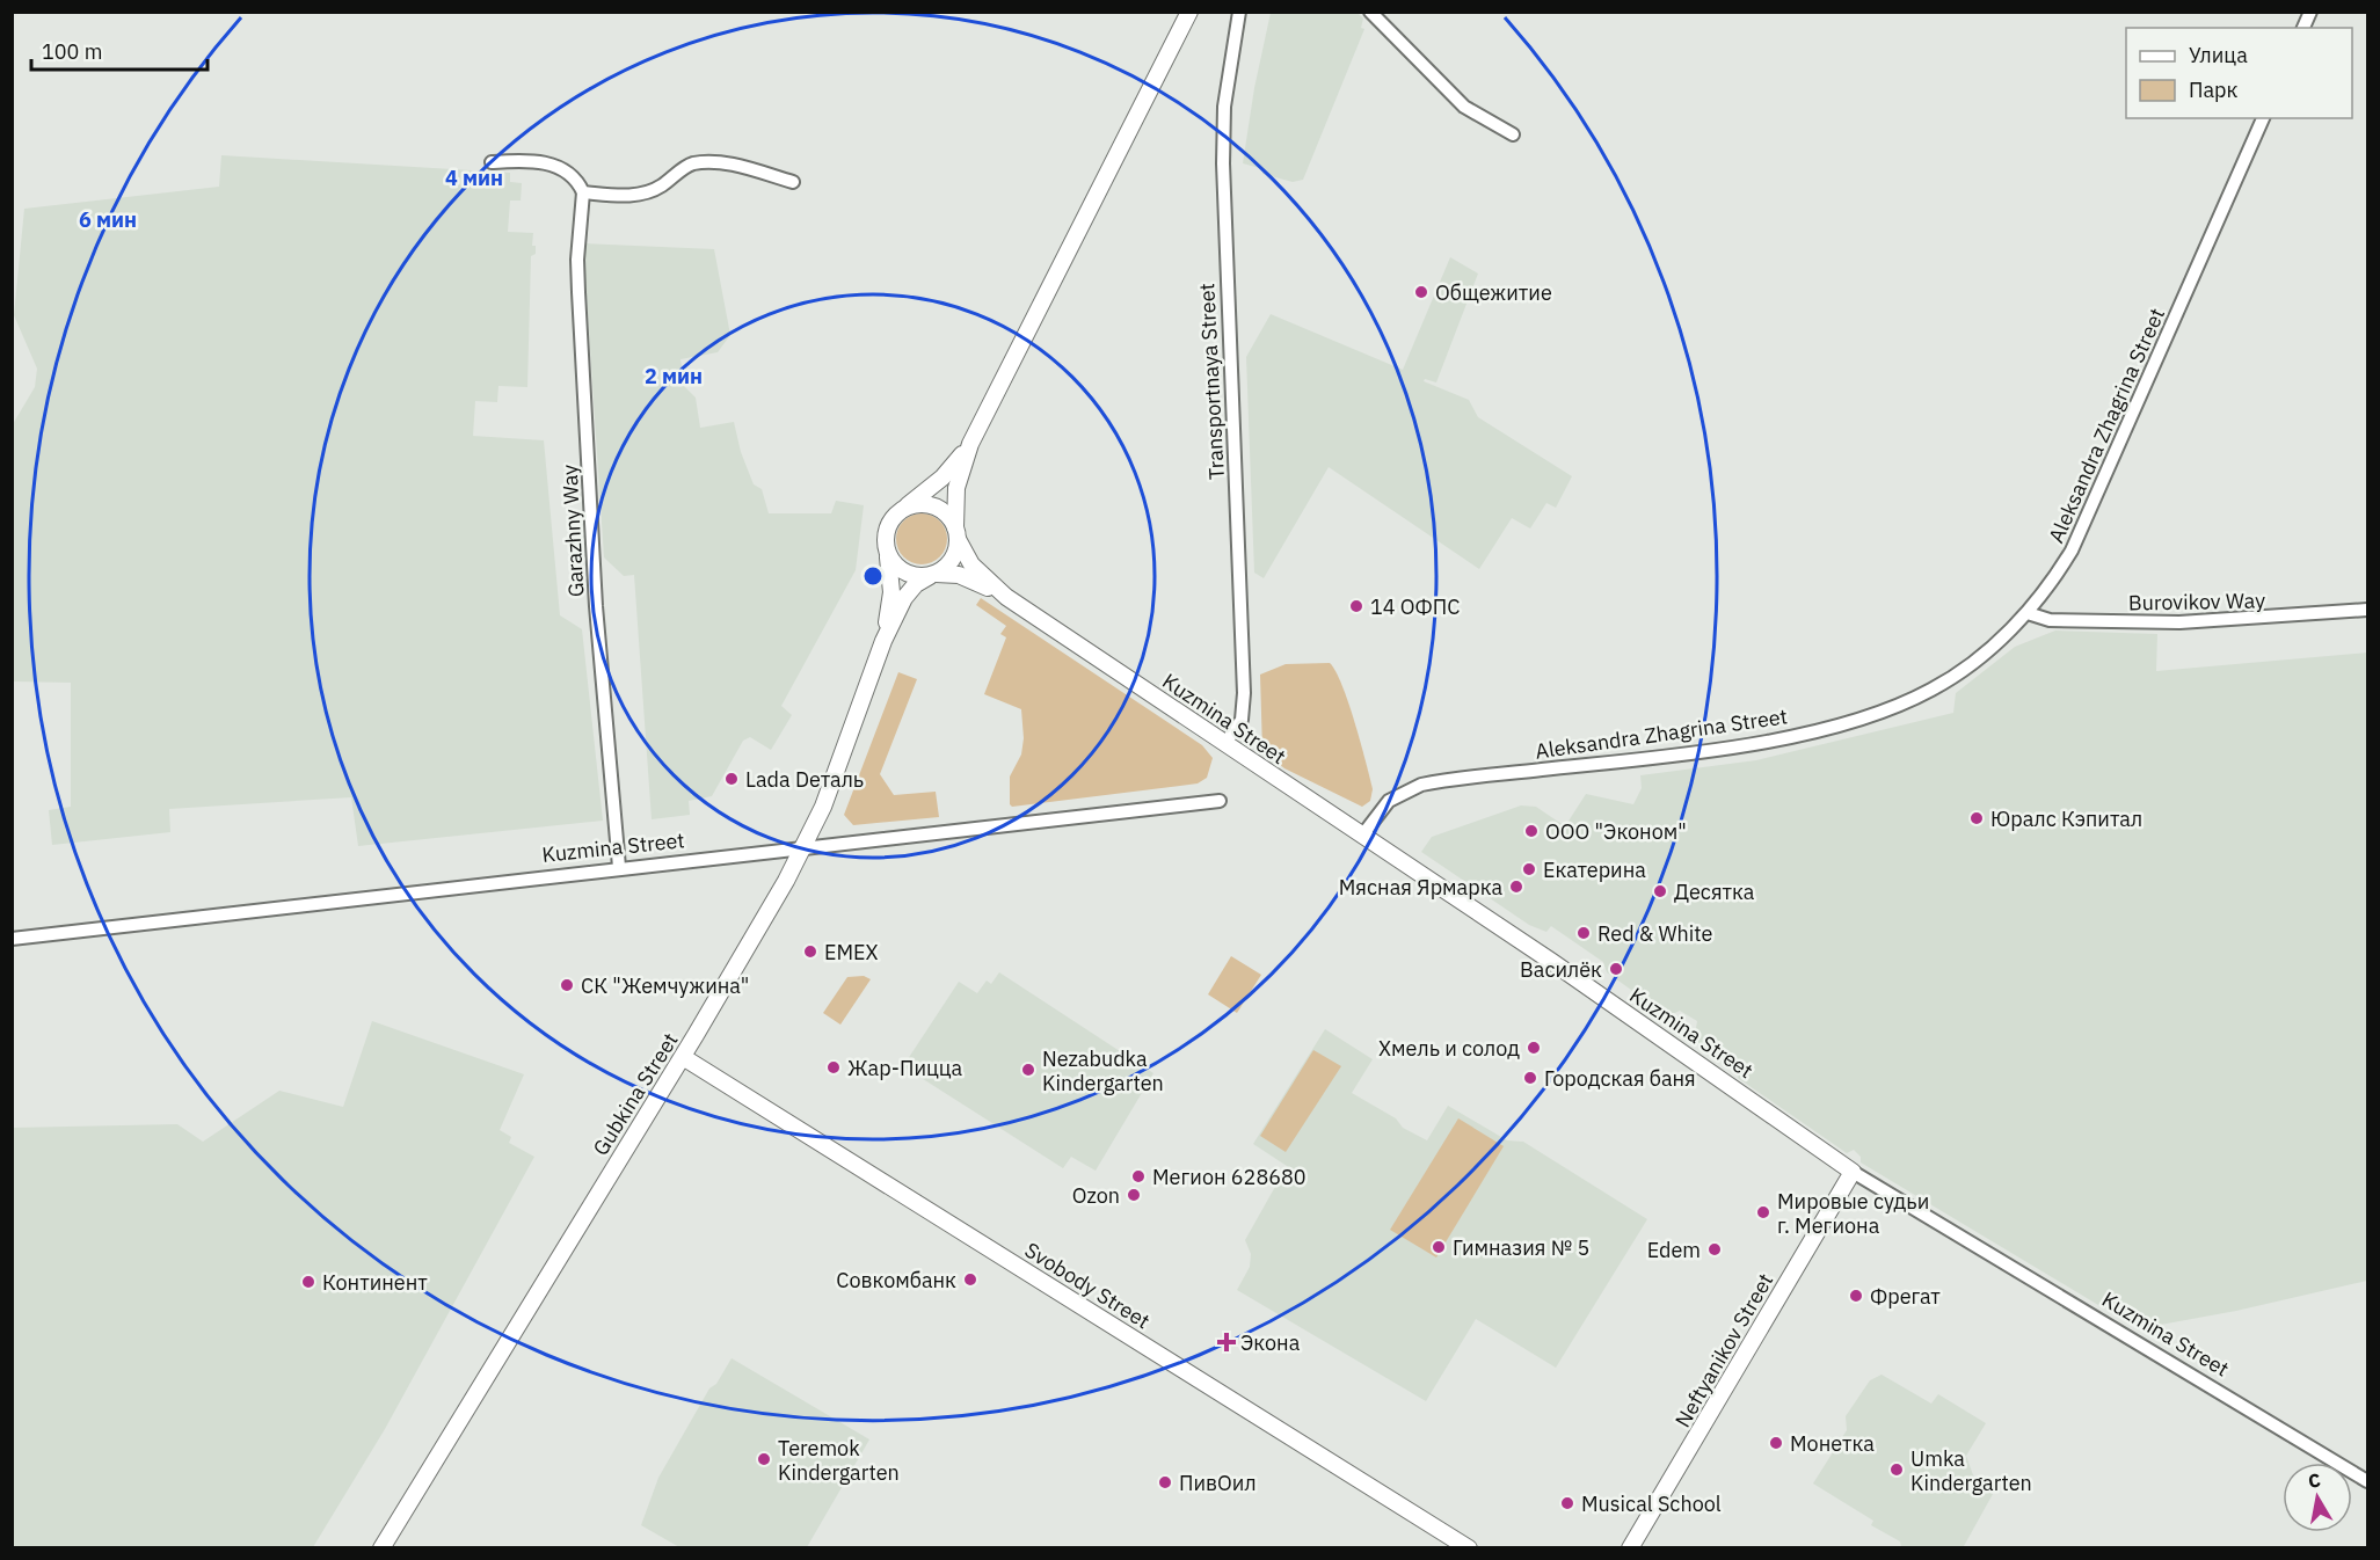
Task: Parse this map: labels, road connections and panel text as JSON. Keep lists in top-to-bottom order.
{
  "streets": {
    "main road": [
      "Kuzmina Street",
      "Gubkina Street",
      "Svobody Street",
      "Neftyanikov Street"
    ],
    "street": [
      "Transportnaya Street",
      "Aleksandra Zhagrina Street",
      "Garazhny Way",
      "Burovikov Way"
    ]
  },
  "crossings": [
    ["Transportnaya Street", "Kuzmina Street"],
    ["Aleksandra Zhagrina Street", "Burovikov Way"],
    ["Aleksandra Zhagrina Street", "Kuzmina Street"],
    ["Garazhny Way", "Kuzmina Street"],
    ["Kuzmina Street", "Gubkina Street"],
    ["Kuzmina Street", "Neftyanikov Street"],
    ["Gubkina Street", "Svobody Street"]
  ],
  "places": {
    "other": [
      "Общежитие",
      "14 ОФПС",
      "Lada Dеталь",
      "Юралс Кэпитал",
      "ООО \"Эконом\"",
      "Екатерина",
      "Мясная Ярмарка",
      "Десятка",
      "Red & White",
      "EMEX",
      "Василёк",
      "СК \"Жемчужина\"",
      "Хмель и солод",
      "Жар-Пицца",
      "Nezabudka Kindergarten",
      "Городская баня",
      "Мегион 628680",
      "Ozon",
      "Мировые судьи г. Мегиона",
      "Гимназия № 5",
      "Edem",
      "Совкомбанк",
      "Континент",
      "Фрегат",
      "Монетка",
      "Teremok Kindergarten",
      "Umka Kindergarten",
      "ПивОил",
      "Musical School"
    ],
    "health": ["Экона"]
  },
  "legend": ["Улица", "Парк"],
  "scale_bar": "100 m",
  "north": "top",
  "rings": ["4 мин", "6 мин", "2 мин"]
}
